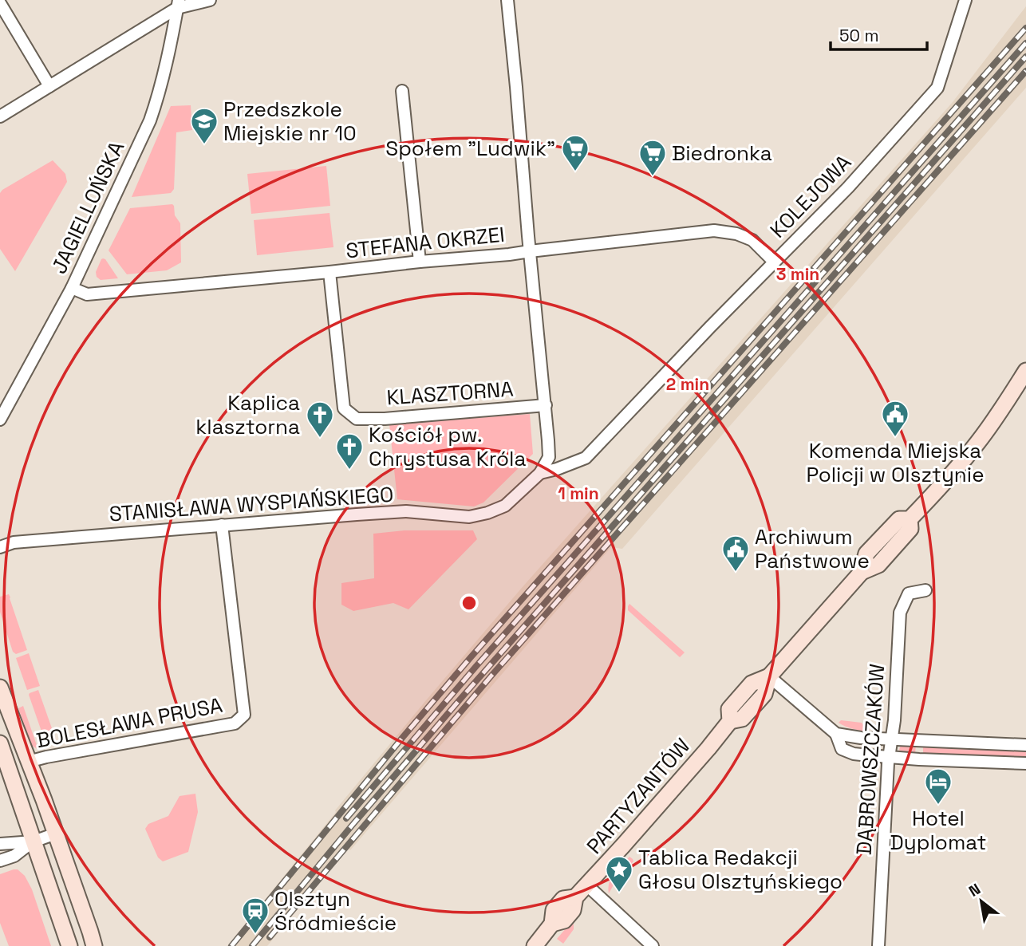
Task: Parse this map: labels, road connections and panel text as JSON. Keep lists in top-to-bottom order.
{
  "streets": {
    "street": [
      "KOLEJOWA",
      "JAGIELLOŃSKA",
      "STEFANA OKRZEI",
      "KLASZTORNA",
      "STANISŁAWA WYSPIAŃSKIEGO",
      "BOLESŁAWA PRUSA",
      "DĄBROWSZCZAKÓW",
      "PARTYZANTÓW"
    ]
  },
  "crossings": [
    ["KOLEJOWA", "STEFANA OKRZEI"],
    ["KOLEJOWA", "STANISŁAWA WYSPIAŃSKIEGO"],
    ["JAGIELLOŃSKA", "STEFANA OKRZEI"],
    ["STEFANA OKRZEI", "KLASZTORNA"],
    ["STANISŁAWA WYSPIAŃSKIEGO", "BOLESŁAWA PRUSA"]
  ],
  "places": {
    "school or university": ["Przedszkole Miejskie nr 10"],
    "supermarket": ["Społem \"Ludwik\"", "Biedronka"],
    "public building": ["Komenda Miejska Policji w Olsztynie", "Archiwum Państwowe"],
    "church": ["Kaplica klasztorna", "Kościół pw. Chrystusa Króla"],
    "hotel": ["Hotel Dyplomat"],
    "place": ["Tablica Redakcji Głosu Olsztyńskiego"],
    "station": ["Olsztyn Śródmieście"]
  },
  "scale_bar": "50 m",
  "north": "top left",
  "rings": ["3 min", "2 min", "1 min"]
}
